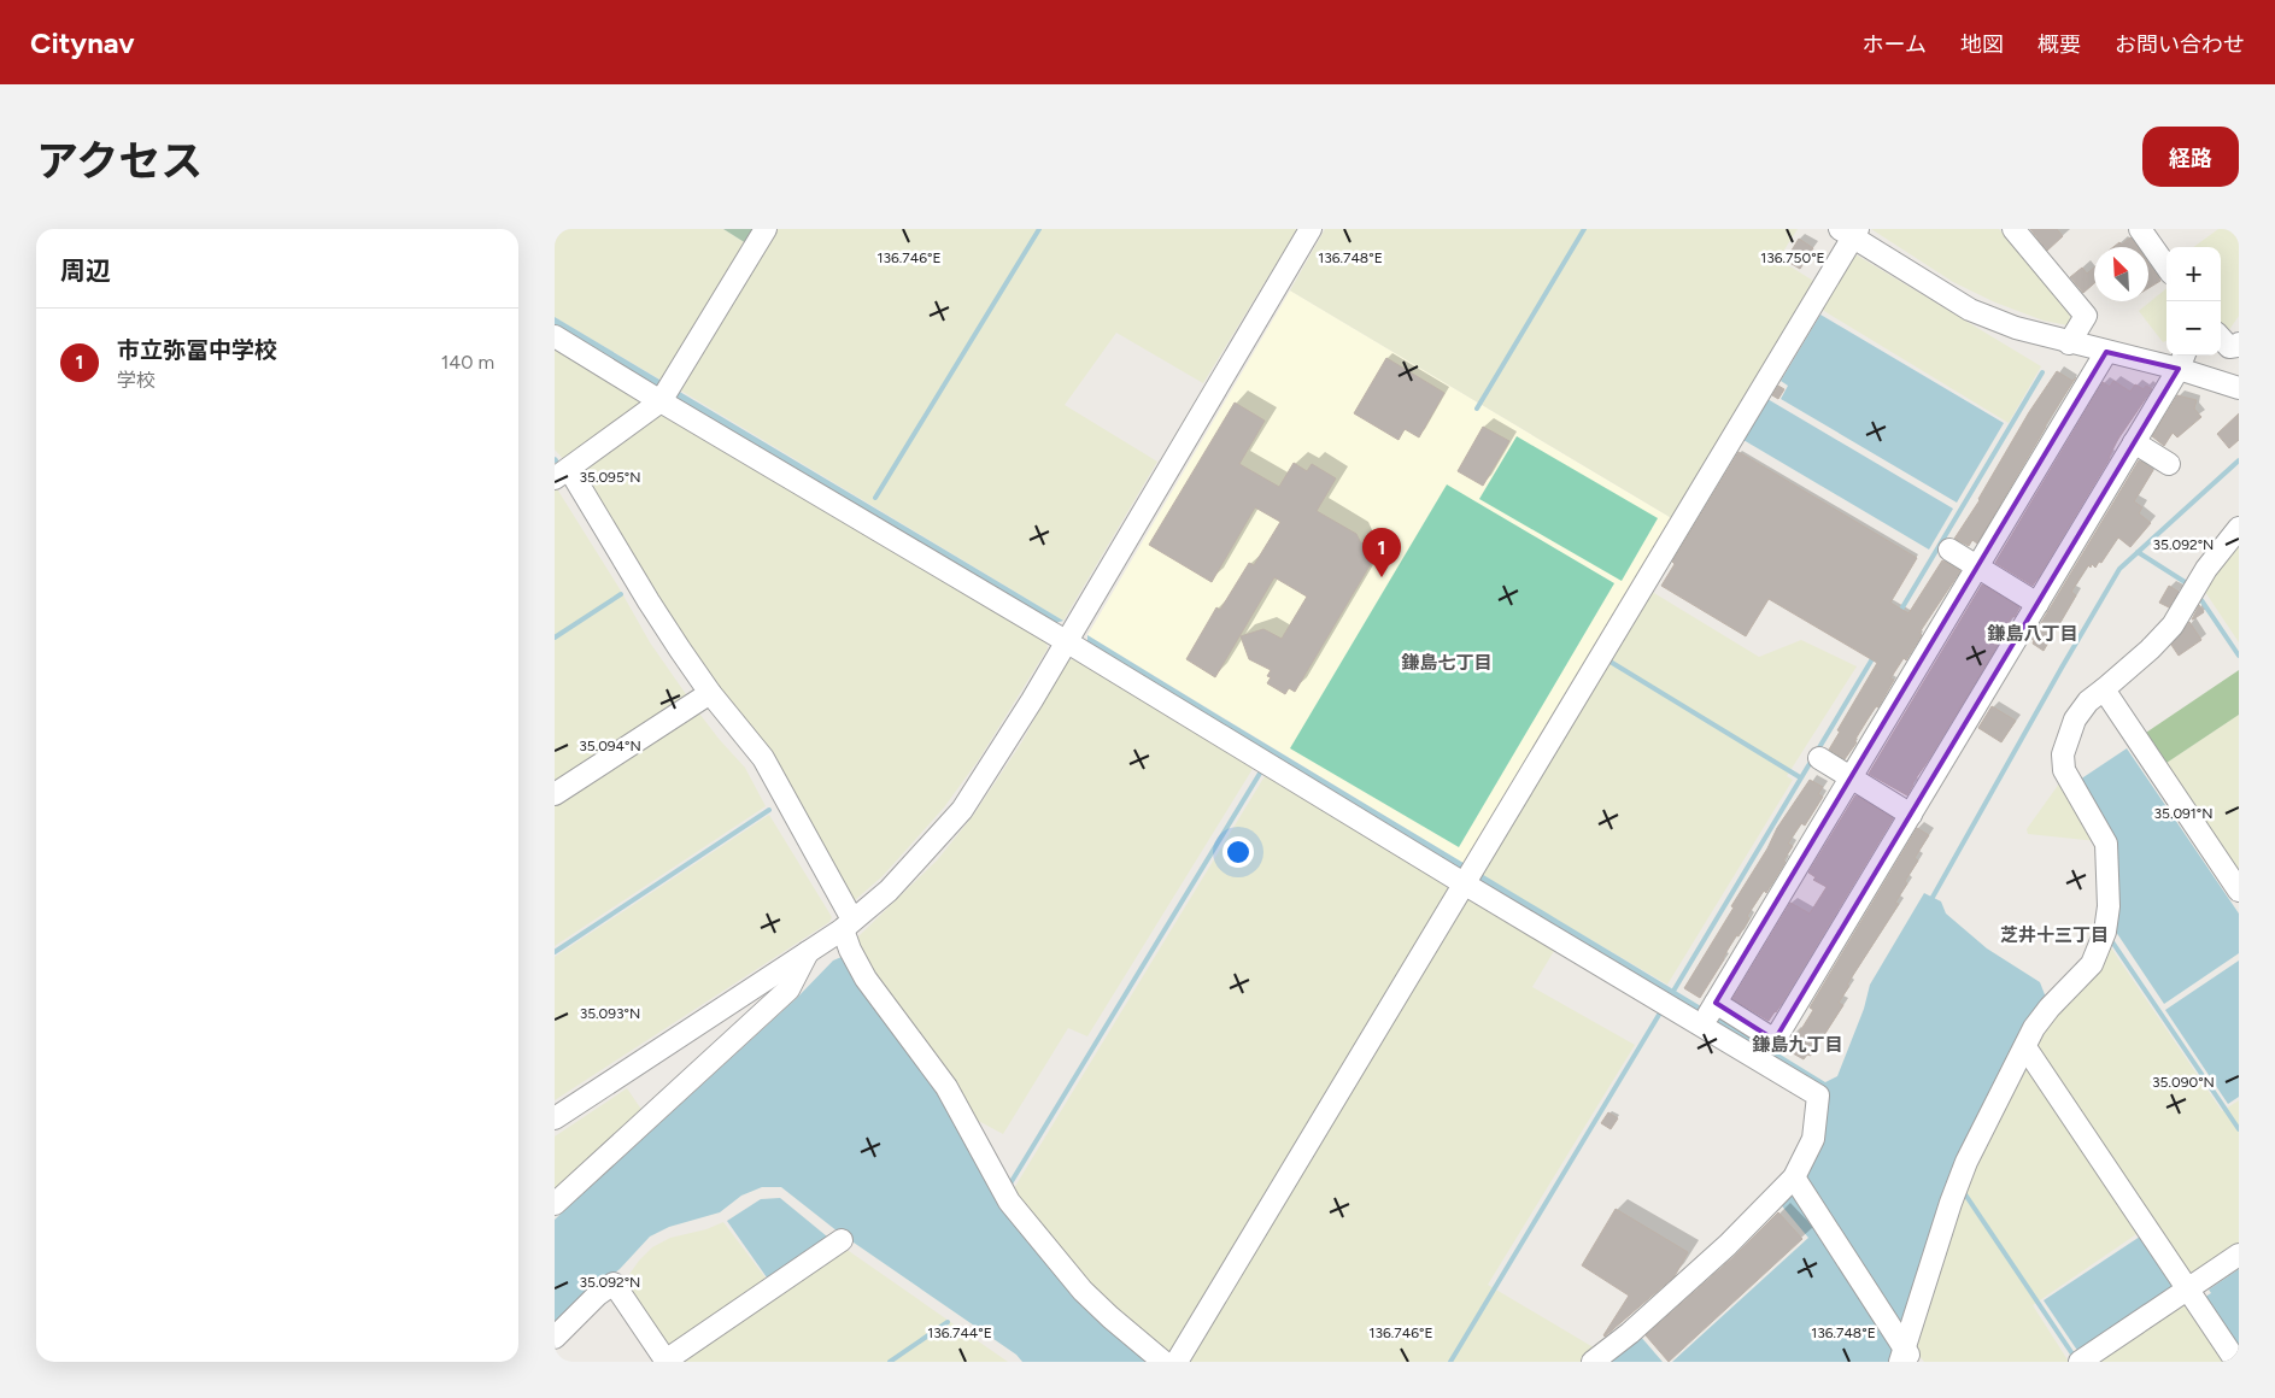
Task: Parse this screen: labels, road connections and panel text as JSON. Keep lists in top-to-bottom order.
{
  "districts": [
    "鎌島八丁目",
    "鎌島七丁目",
    "芝井十三丁目",
    "鎌島九丁目"
  ],
  "north": "top left",
  "page": {
    "header": "Citynav",
    "nav": [
      "ホーム",
      "地図",
      "概要",
      "お問い合わせ"
    ],
    "title": "アクセス",
    "buttons": "経路",
    "heading": "周辺",
    "map_buttons": ["+", "−"],
    "list": [
      {
        "mark": "1",
        "name": "市立弥冨中学校",
        "note": "学校",
        "value": "140 m"
      }
    ],
    "pins": "1"
  },
  "coordinates": [
    "136.746°E",
    "136.748°E",
    "136.750°E",
    "35.095°N",
    "35.092°N",
    "35.094°N",
    "35.091°N",
    "35.093°N",
    "35.090°N",
    "136.744°E"
  ]
}
